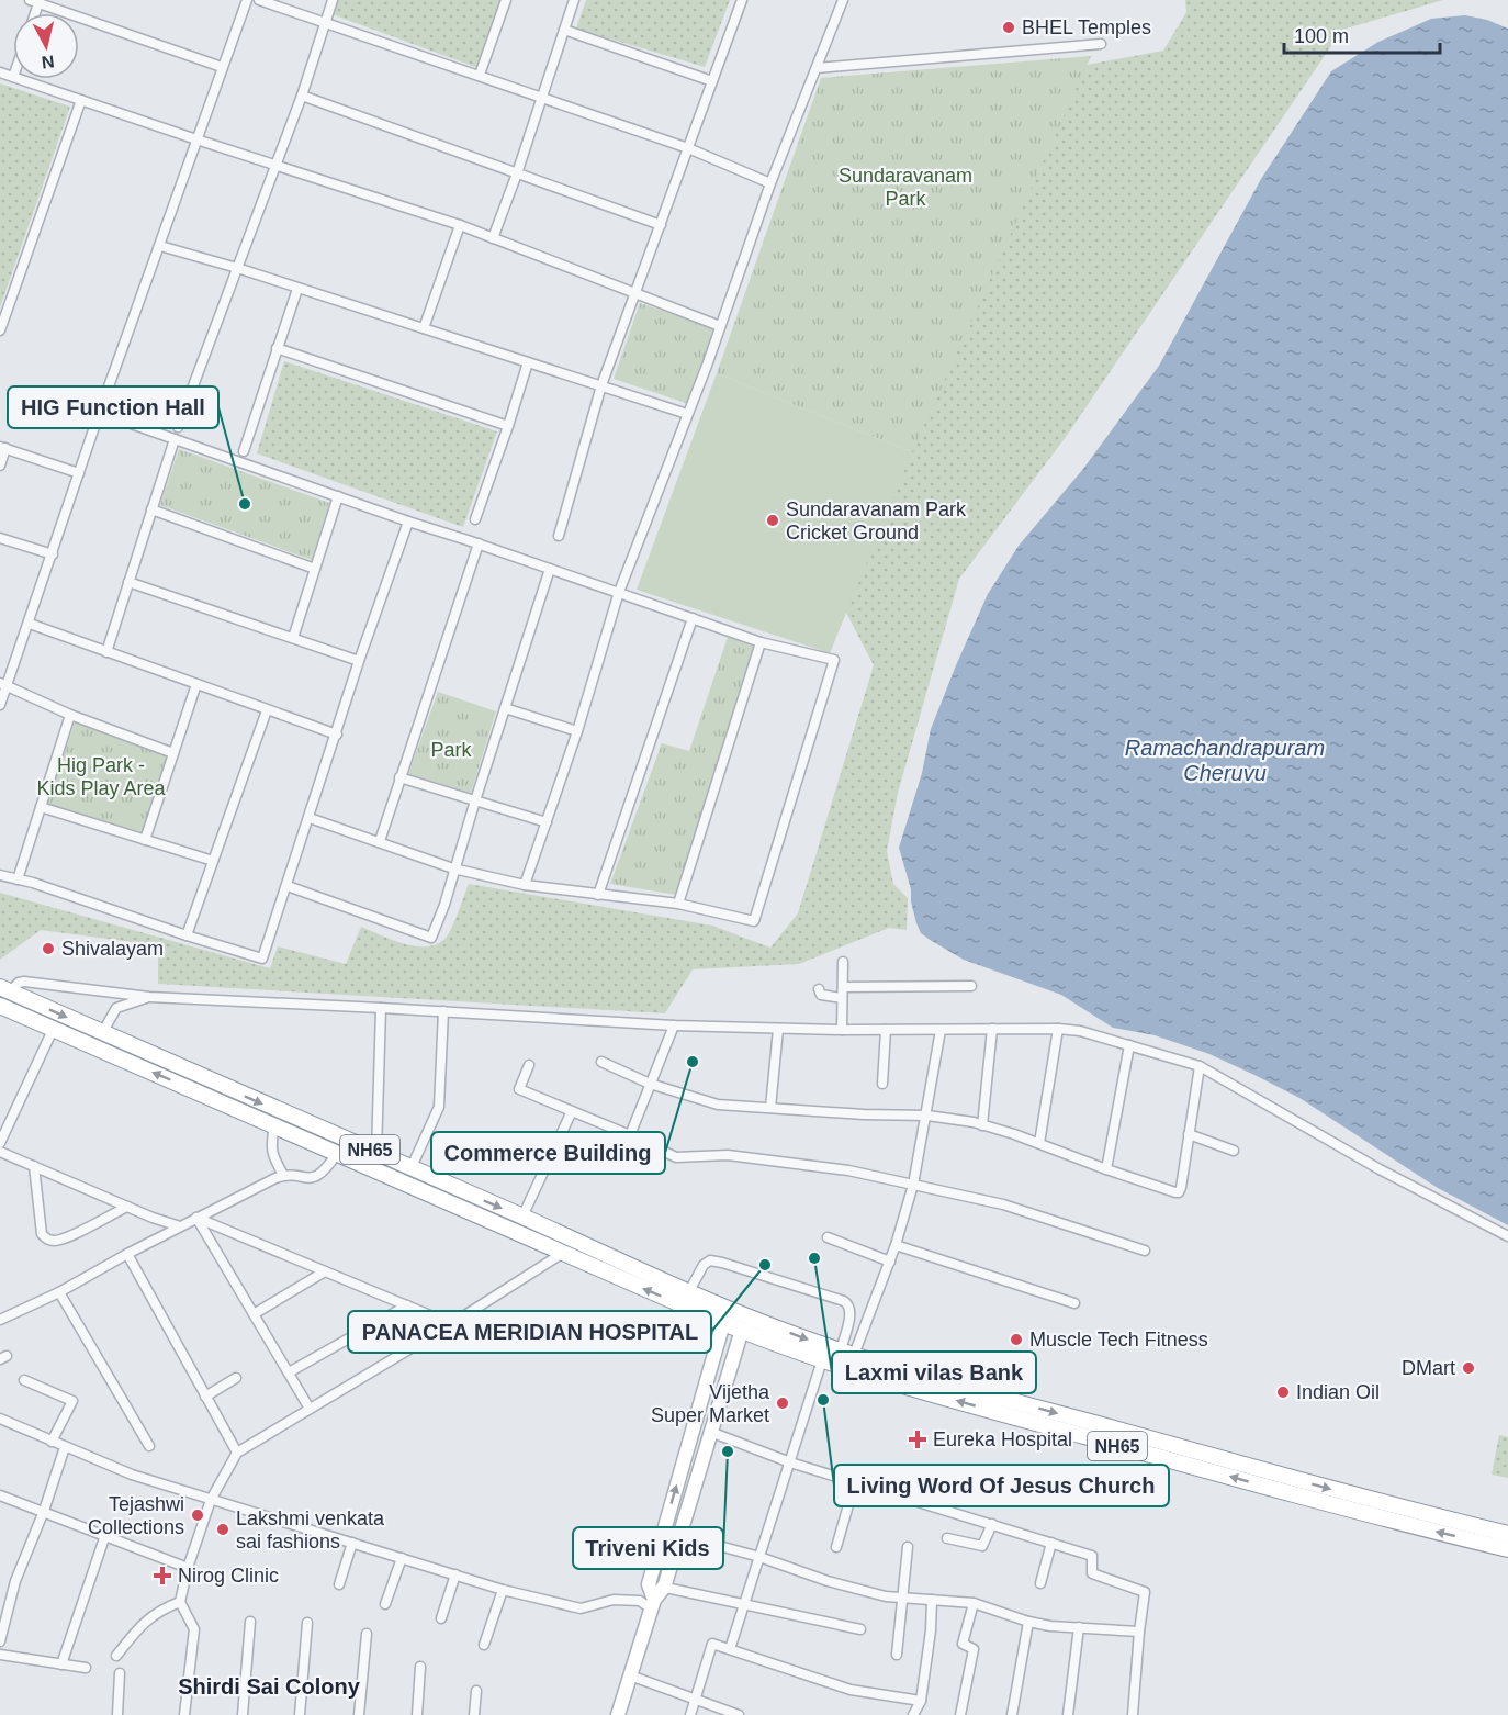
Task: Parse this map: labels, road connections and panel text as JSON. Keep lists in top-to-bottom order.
{
  "streets": {
    "highway": ["NH65"]
  },
  "districts": ["Shirdi Sai Colony"],
  "water": ["Ramachandrapuram Cheruvu"],
  "parks": ["Sundaravanam Park", "Park", "Hig Park - Kids Play Area"],
  "places": {
    "other": [
      "BHEL Temples",
      "HIG Function Hall",
      "Sundaravanam Park Cricket Ground",
      "Shivalayam",
      "Commerce Building",
      "Laxmi vilas Bank",
      "PANACEA MERIDIAN HOSPITAL",
      "Muscle Tech Fitness",
      "DMart",
      "Indian Oil",
      "Living Word Of Jesus Church",
      "Vijetha Super Market",
      "Triveni Kids",
      "Tejashwi Collections",
      "Lakshmi venkata sai fashions"
    ],
    "health": ["Eureka Hospital", "Nirog Clinic"]
  },
  "scale_bar": "100 m",
  "north": "bottom"
}
